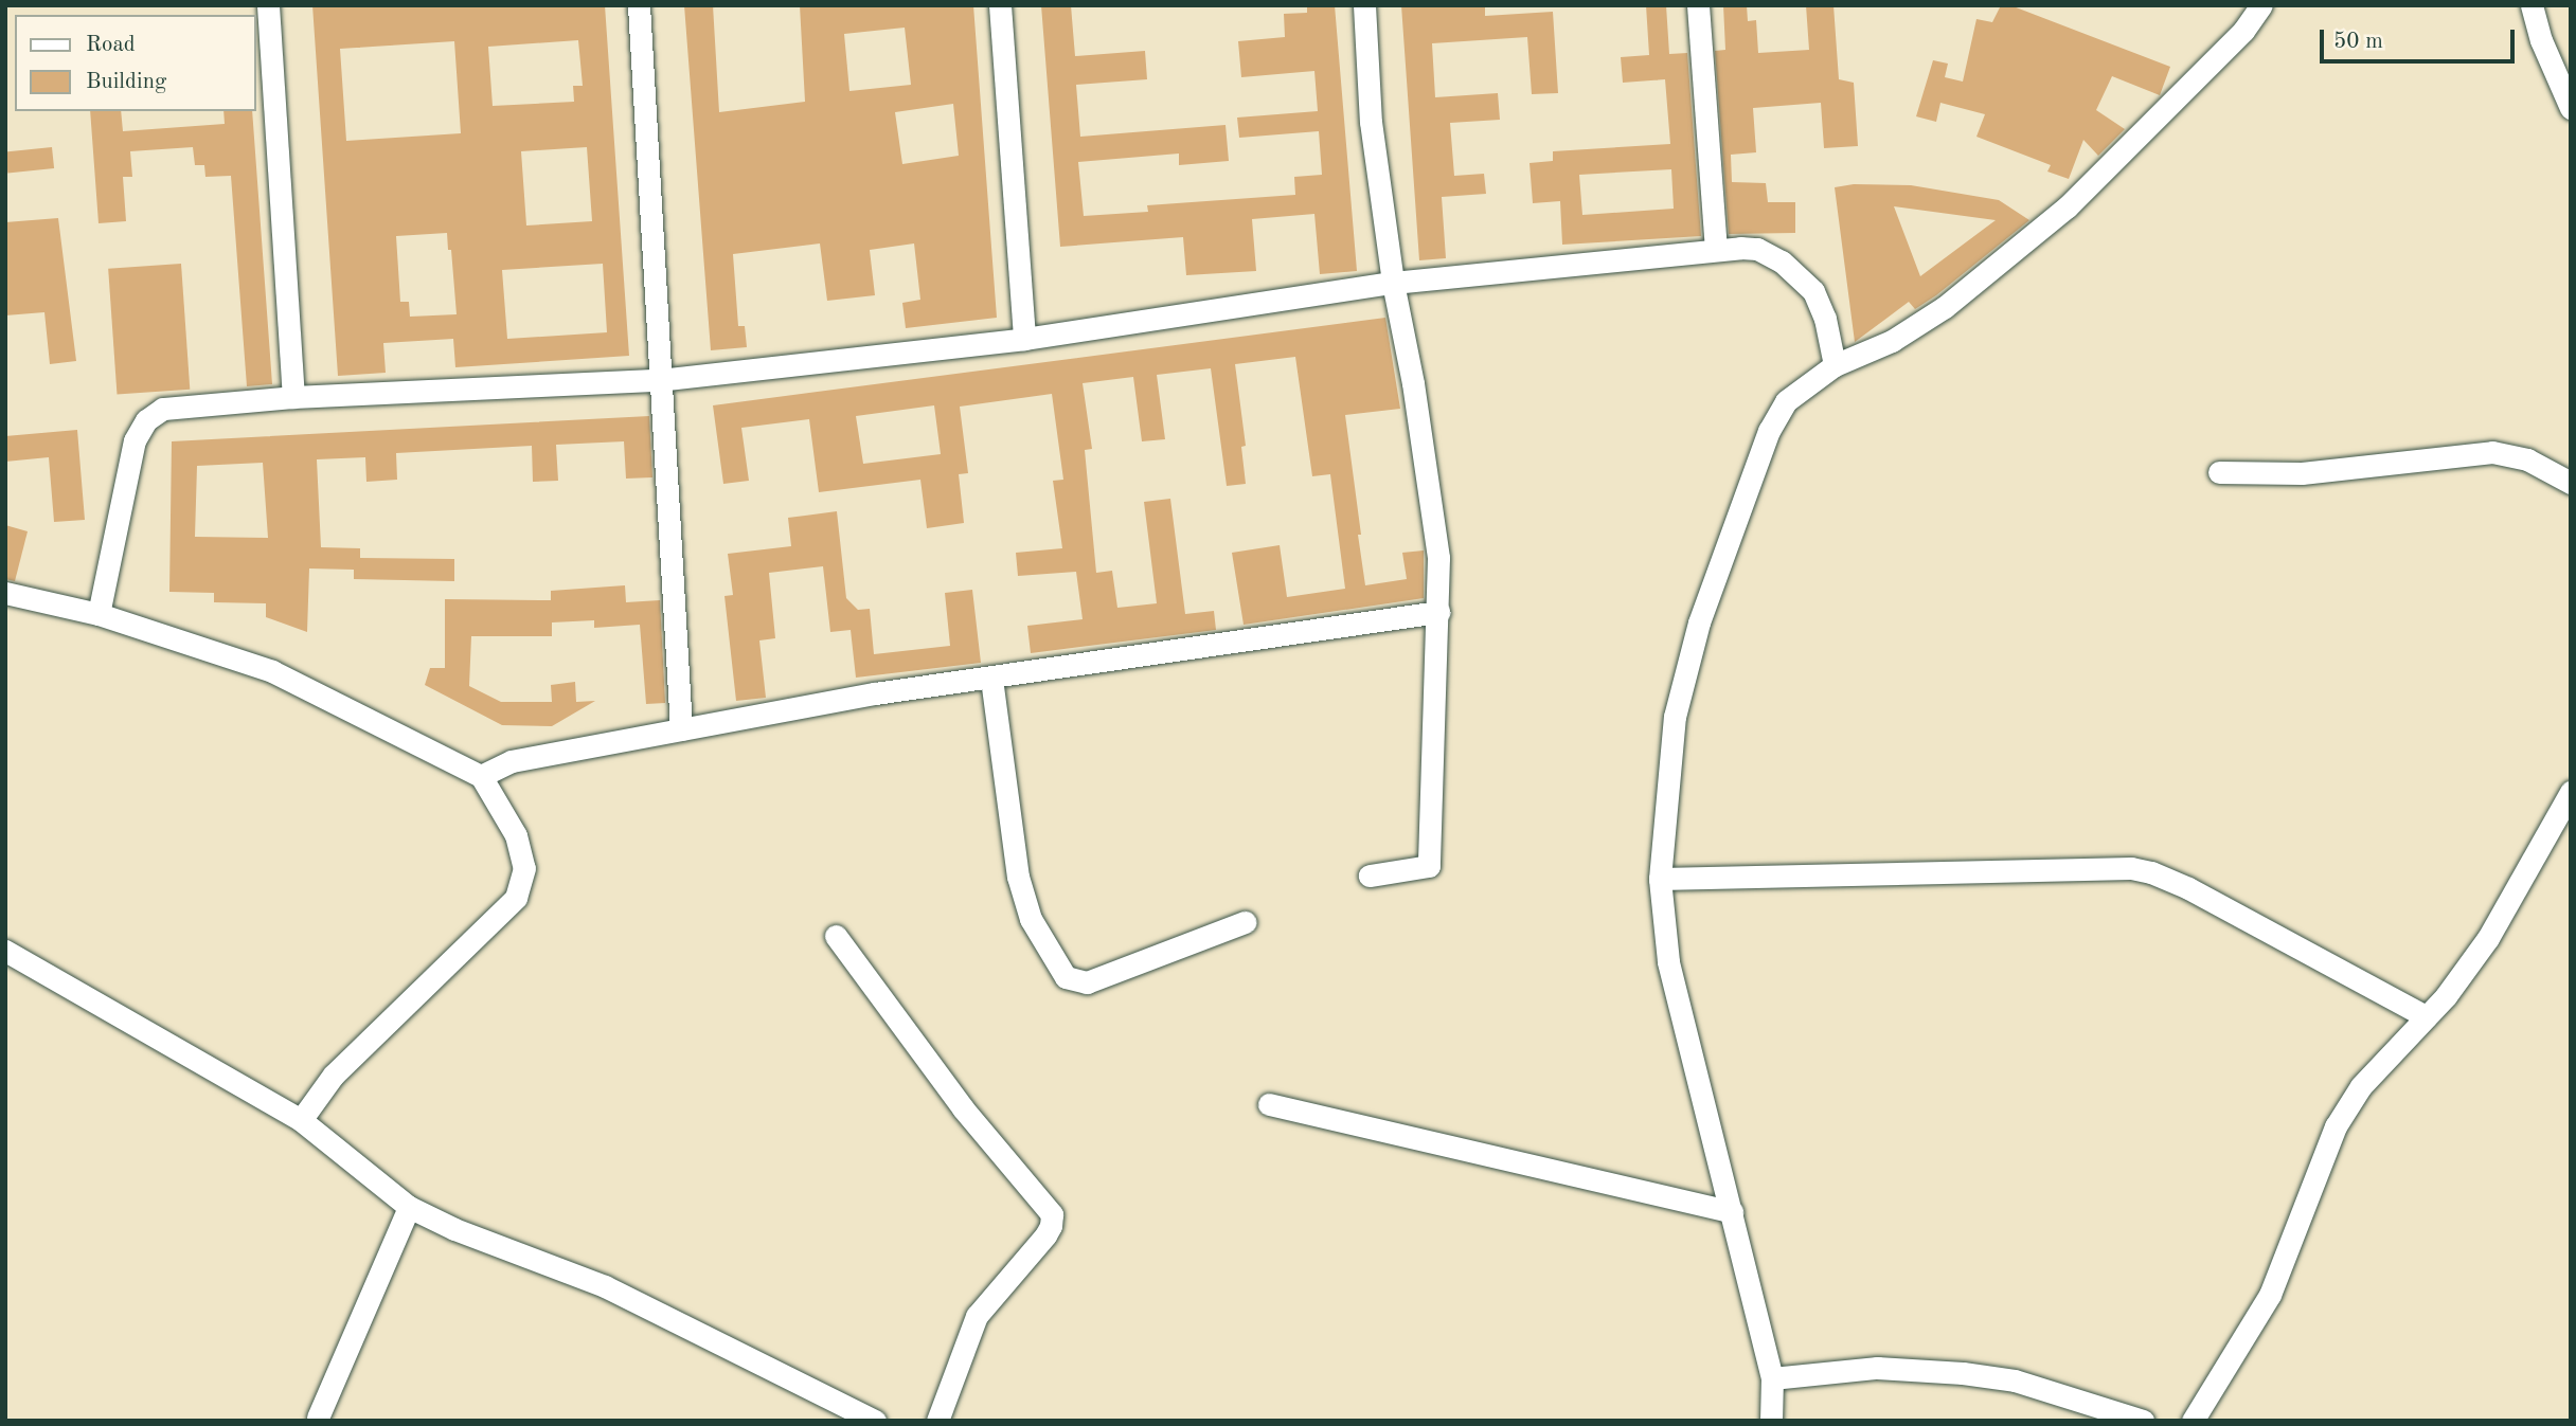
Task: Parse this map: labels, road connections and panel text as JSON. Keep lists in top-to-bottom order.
{
  "legend": ["Road", "Building"],
  "scale_bar": "50 m"
}
